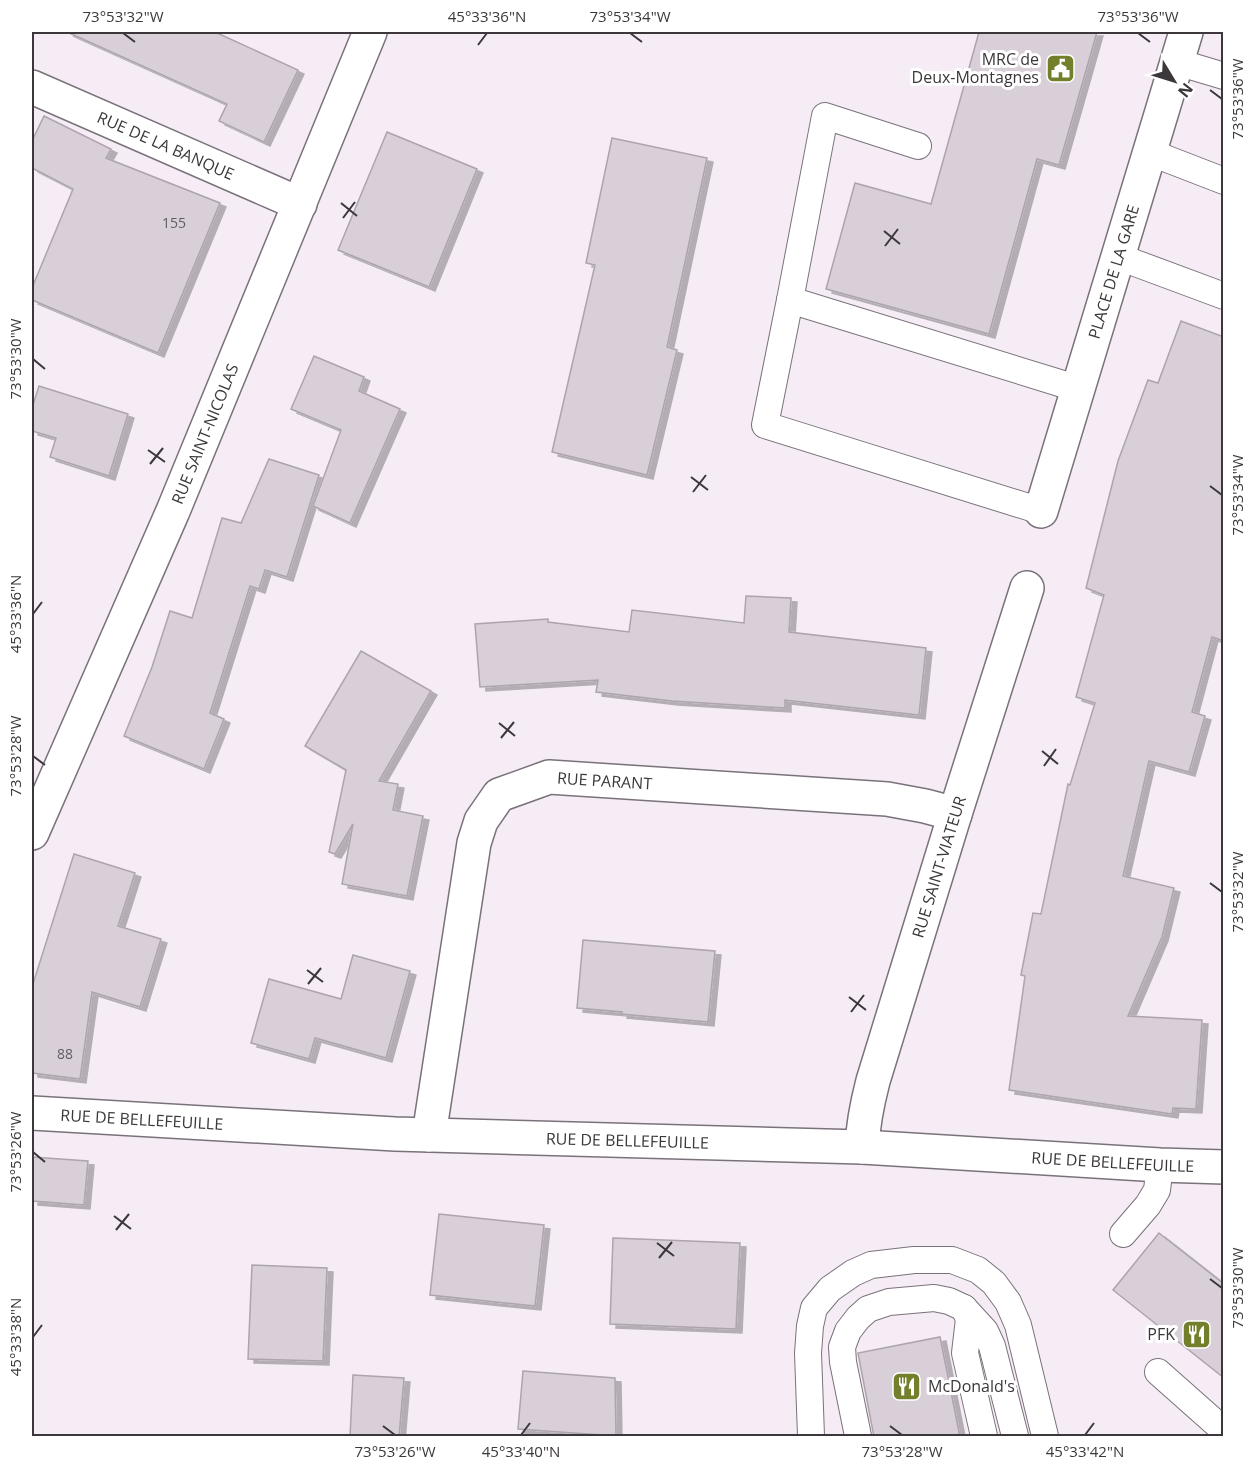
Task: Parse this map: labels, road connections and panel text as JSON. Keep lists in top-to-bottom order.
{
  "streets": {
    "street": [
      "RUE DE LA BANQUE",
      "PLACE DE LA GARE",
      "RUE SAINT-NICOLAS",
      "RUE PARANT",
      "RUE SAINT-VIATEUR",
      "RUE DE BELLEFEUILLE"
    ]
  },
  "crossings": [
    ["RUE DE LA BANQUE", "RUE SAINT-NICOLAS"],
    ["RUE PARANT", "RUE SAINT-VIATEUR"],
    ["RUE PARANT", "RUE DE BELLEFEUILLE"],
    ["RUE SAINT-VIATEUR", "RUE DE BELLEFEUILLE"]
  ],
  "places": {
    "public building": ["MRC de Deux-Montagnes"],
    "restaurant": ["PFK", "McDonald's"]
  },
  "house_numbers": ["155", "88"],
  "north": "bottom right",
  "coordinates": [
    "73°53'32\"W",
    "45°33'36\"N",
    "73°53'34\"W",
    "73°53'36\"W",
    "73°53'30\"W",
    "73°53'28\"W",
    "73°53'26\"W",
    "45°33'38\"N",
    "45°33'40\"N",
    "45°33'42\"N"
  ]
}
